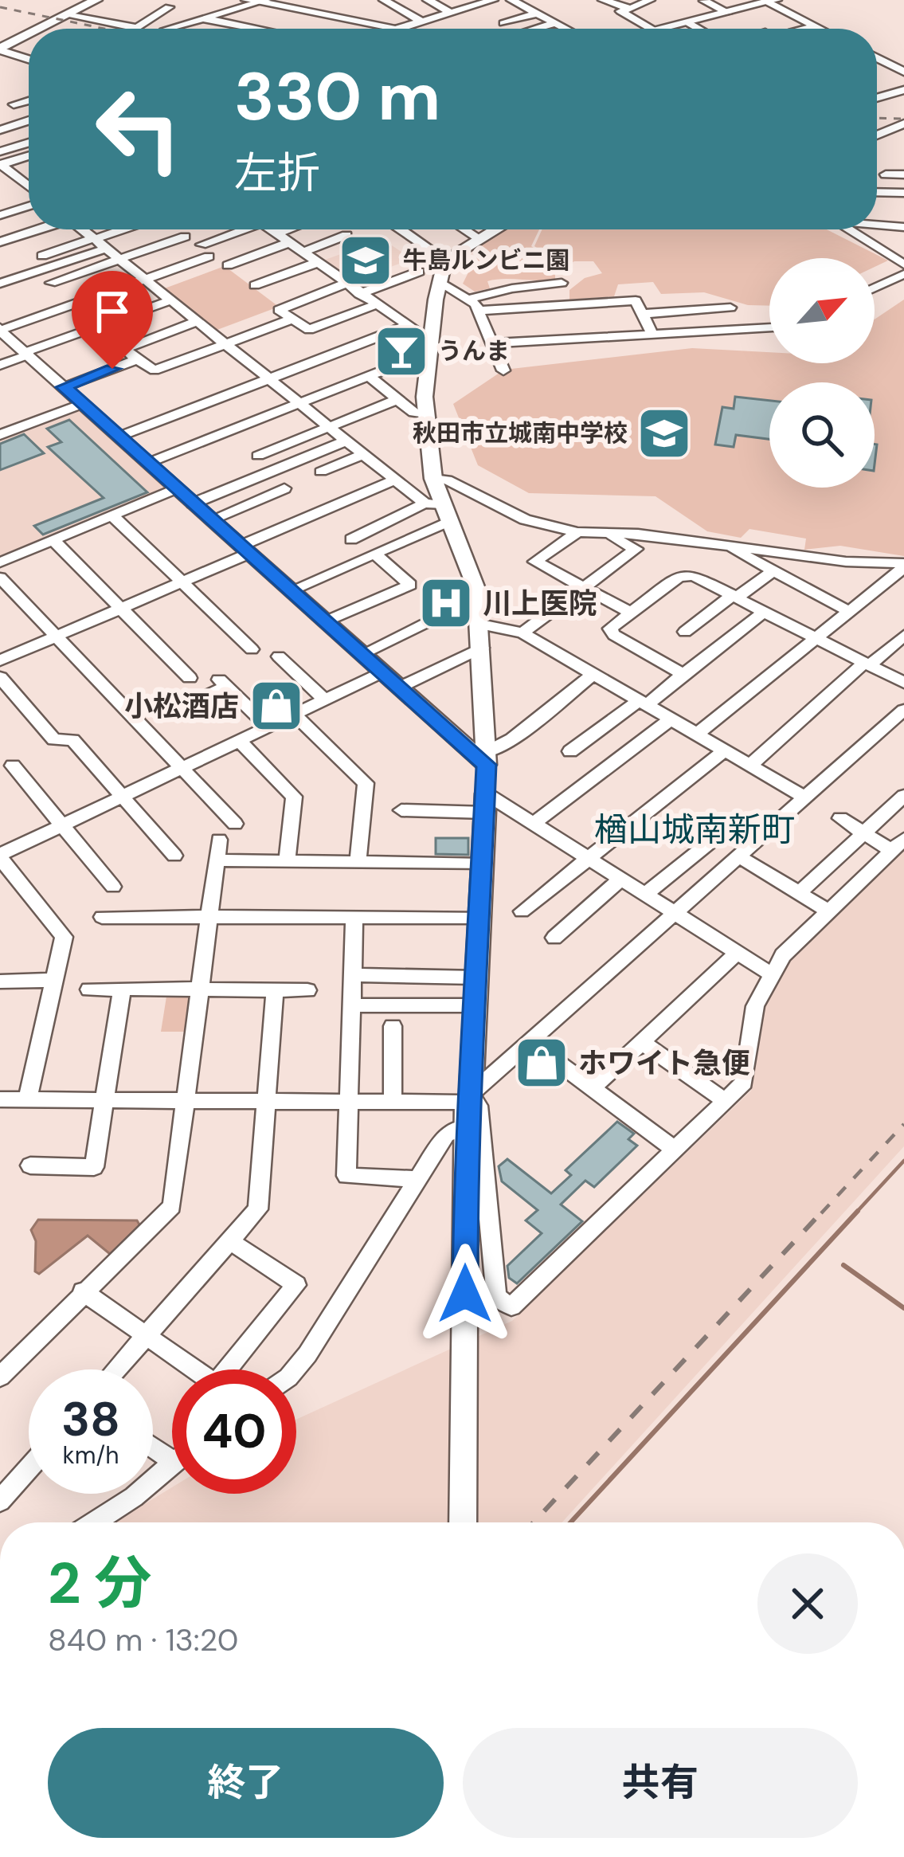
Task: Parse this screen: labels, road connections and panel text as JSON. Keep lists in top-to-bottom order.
{
  "districts": ["楢山城南新町"],
  "places": {
    "school or university": ["牛島ルンビニ園", "秋田市立城南中学校"],
    "bar": ["うんま"],
    "hospital": ["川上医院"],
    "shop": ["小松酒店", "ホワイト急便"]
  },
  "north": "top right",
  "page": {
    "turn": ["330 m", "左折"],
    "speed": "38 km/h",
    "limit": "40",
    "heading": ["2 分", "840 m · 13:20"],
    "buttons": ["終了", "共有"]
  }
}
